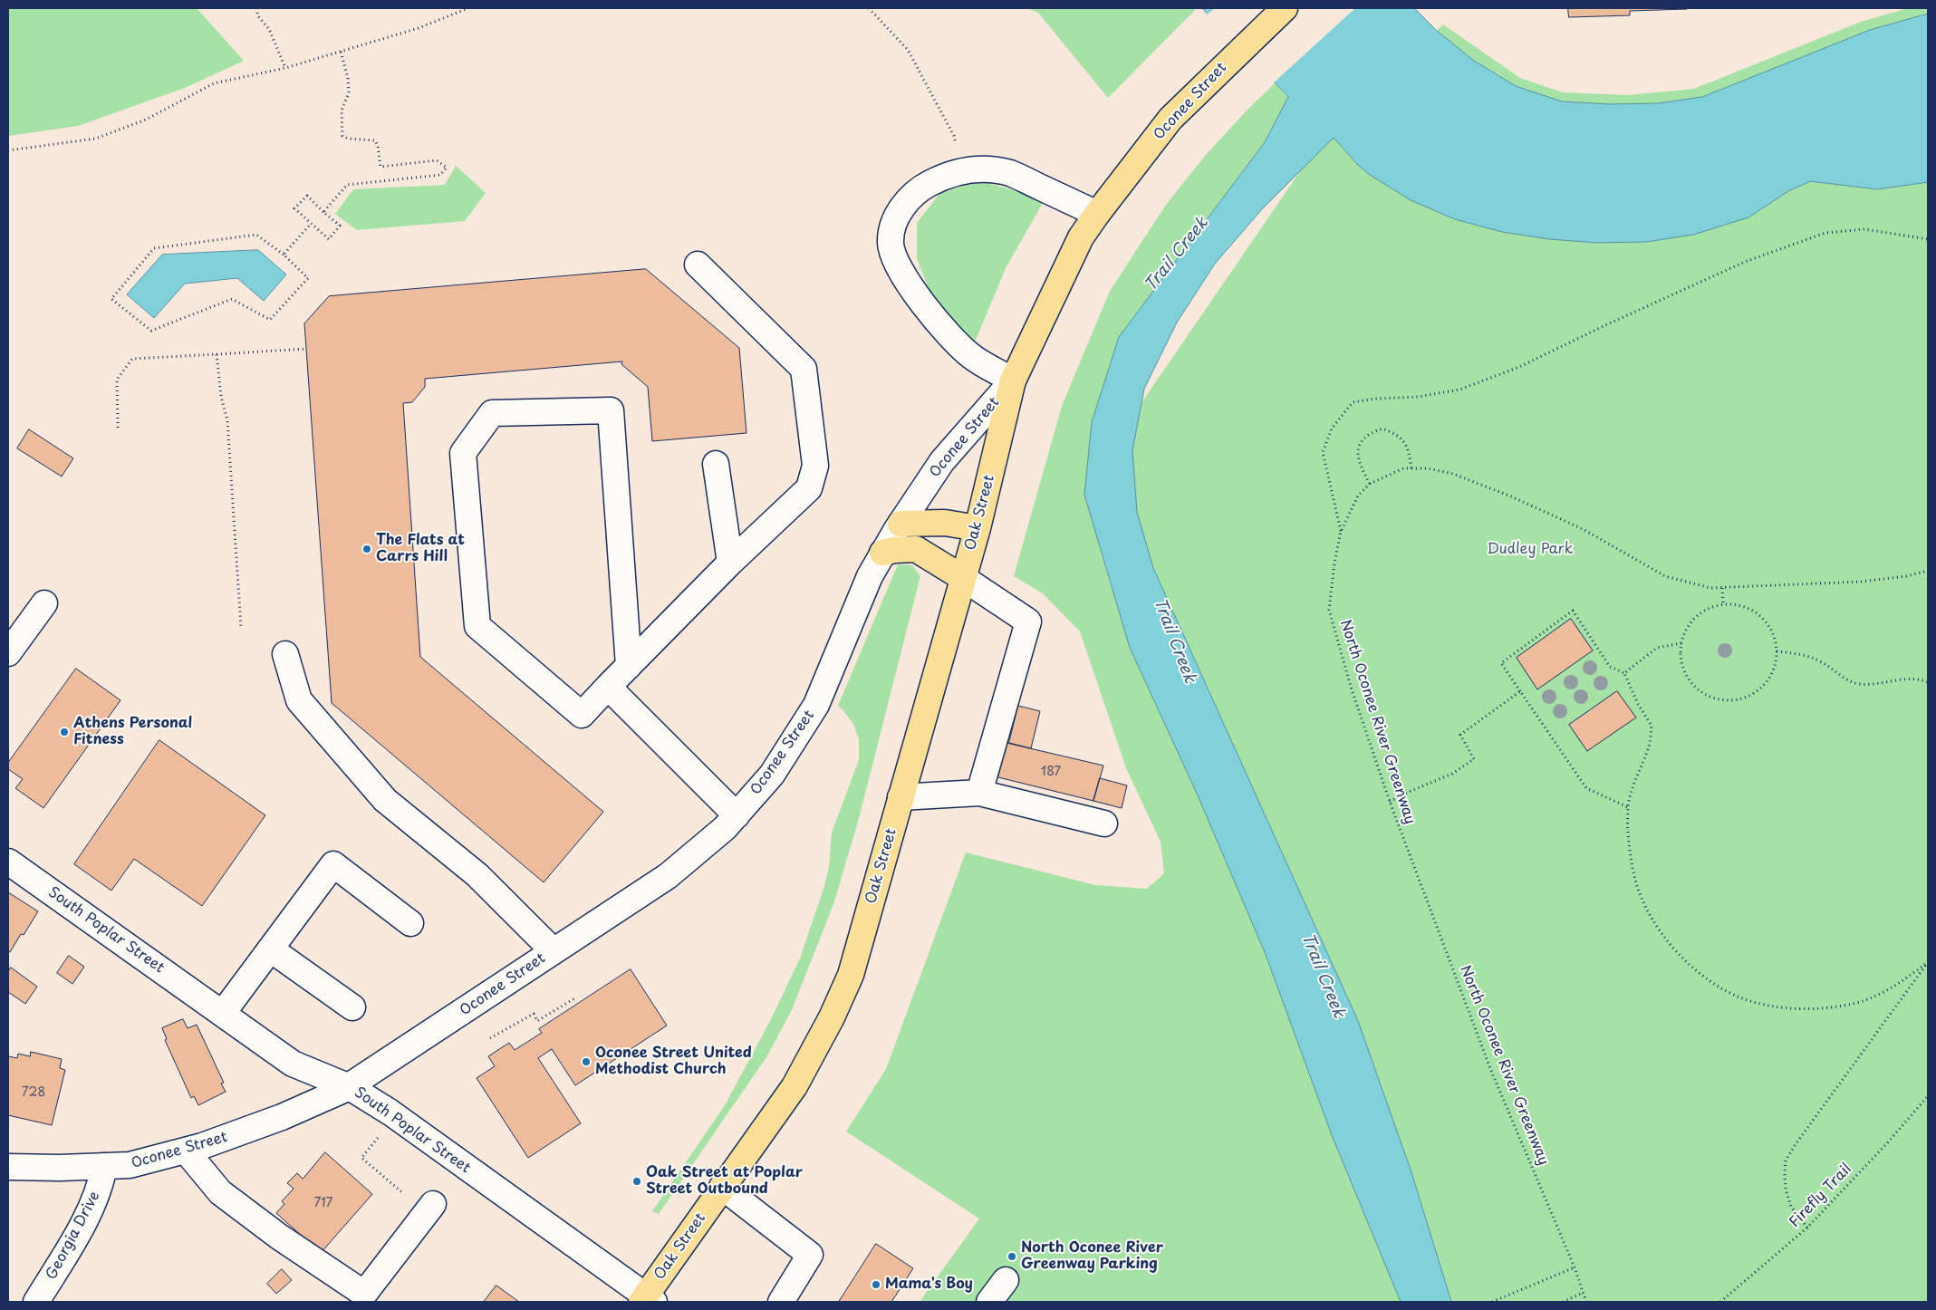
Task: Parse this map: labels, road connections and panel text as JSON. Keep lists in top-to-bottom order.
{
  "streets": {
    "main road": ["Oconee Street", "Oak Street"],
    "street": ["South Poplar Street", "Georgia Drive"],
    "path": ["North Oconee River Greenway", "Firefly Trail"]
  },
  "crossings": [
    ["Oconee Street", "Oak Street"],
    ["Oconee Street", "South Poplar Street"],
    ["Oconee Street", "Georgia Drive"],
    ["Oak Street", "South Poplar Street"]
  ],
  "water": ["Trail Creek"],
  "parks": ["Dudley Park"],
  "places": [
    "The Flats at Carrs Hill",
    "Athens Personal Fitness",
    "Oconee Street United Methodist Church",
    "Oak Street at Poplar Street Outbound",
    "North Oconee River Greenway Parking",
    "Mama's Boy"
  ],
  "house_numbers": ["187", "728", "717"]
}
